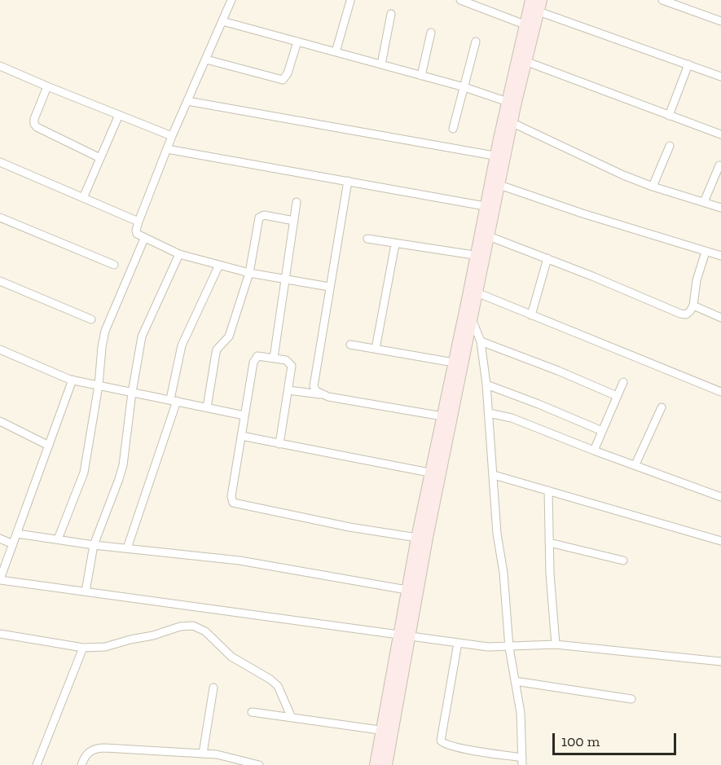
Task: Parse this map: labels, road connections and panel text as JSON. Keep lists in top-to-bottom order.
{
  "scale_bar": "100 m"
}
